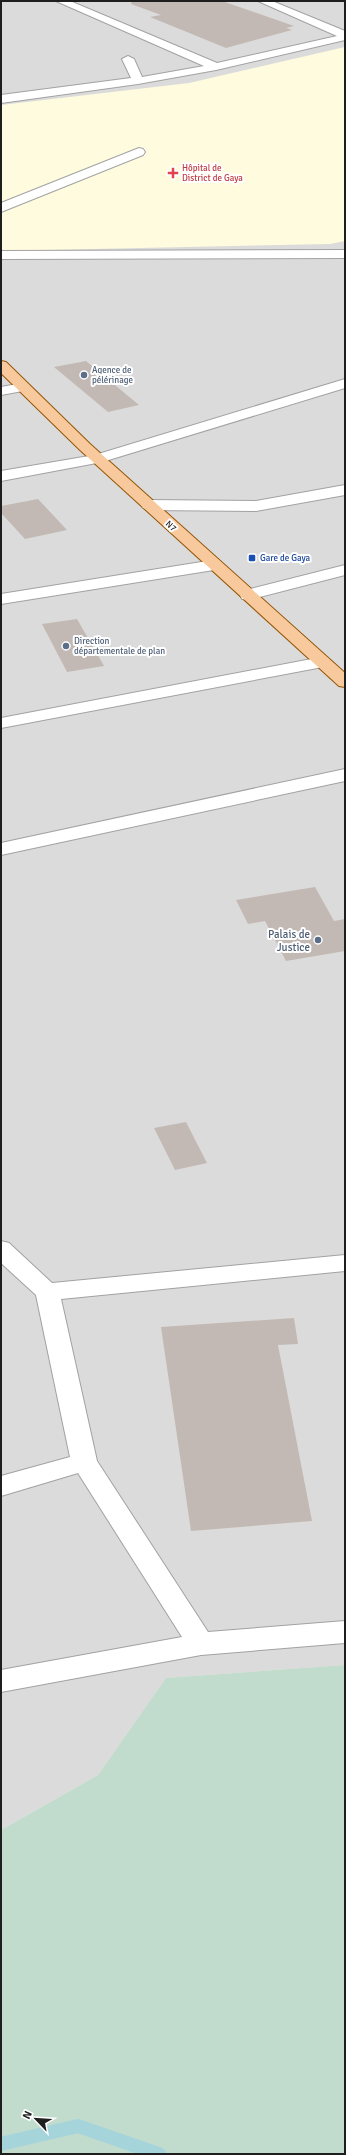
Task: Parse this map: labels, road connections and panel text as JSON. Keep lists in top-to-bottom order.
{
  "streets": {
    "main road": ["N7"]
  },
  "places": {
    "health": ["Hôpital de District de Gaya"],
    "other": ["Agence de pélérinage", "Direction départementale de plan", "Palais de Justice"],
    "transit": ["Gare de Gaya"]
  },
  "north": "top left"
}
